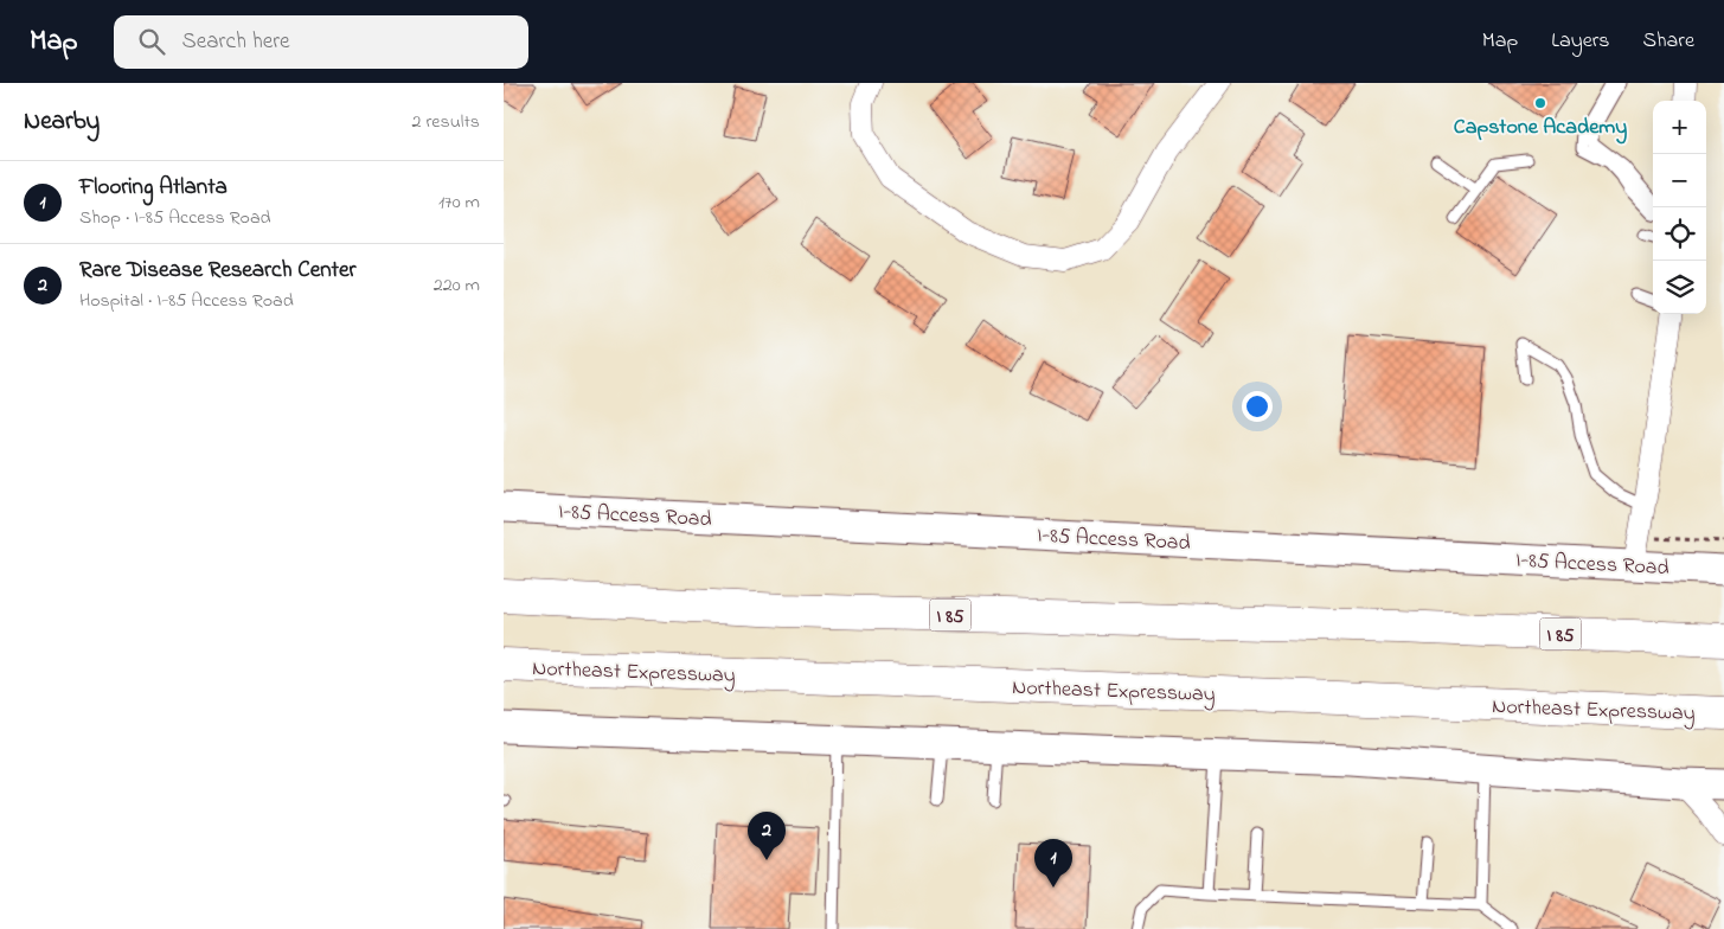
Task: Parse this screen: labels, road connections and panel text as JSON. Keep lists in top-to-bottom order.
{
  "streets": {
    "highway": ["I 85", "Northeast Expressway"],
    "main road": ["I-85 Access Road"]
  },
  "places": ["Capstone Academy"],
  "page": {
    "header": "Map",
    "search": "Search here",
    "nav": ["Map", "Layers", "Share"],
    "heading": ["Nearby", "2 results"],
    "map_buttons": ["+", "−"],
    "list": [
      {
        "mark": "1",
        "name": "Flooring Atlanta",
        "note": "Shop · I-85 Access Road",
        "value": "170 m"
      },
      {
        "mark": "2",
        "name": "Rare Disease Research Center",
        "note": "Hospital · I-85 Access Road",
        "value": "220 m"
      }
    ],
    "pins": ["2", "1"]
  }
}
